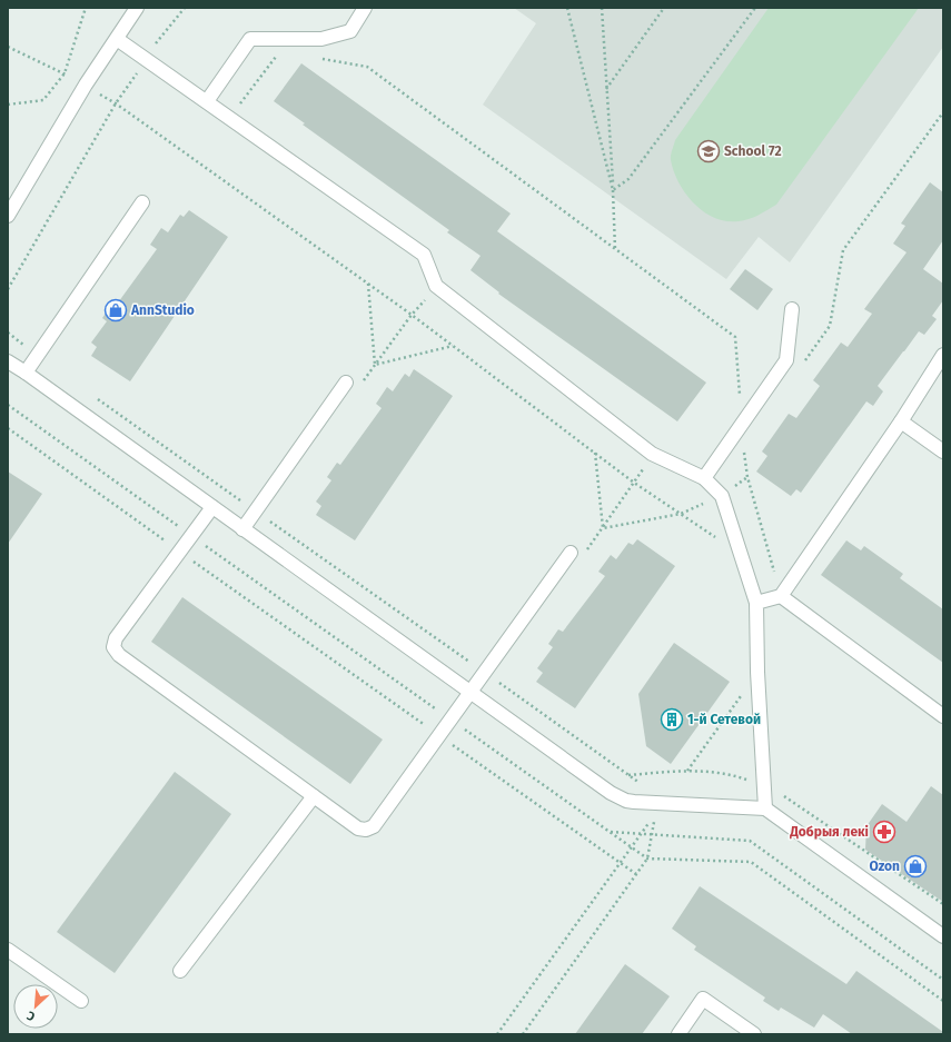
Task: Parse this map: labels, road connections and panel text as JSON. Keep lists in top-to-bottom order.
{
  "places": {
    "school or university": ["School 72"],
    "shop": ["AnnStudio", "Ozon"],
    "building": ["1-й Сетевой"],
    "pharmacy": ["Добрыя лекі"]
  },
  "north": "bottom left"
}
